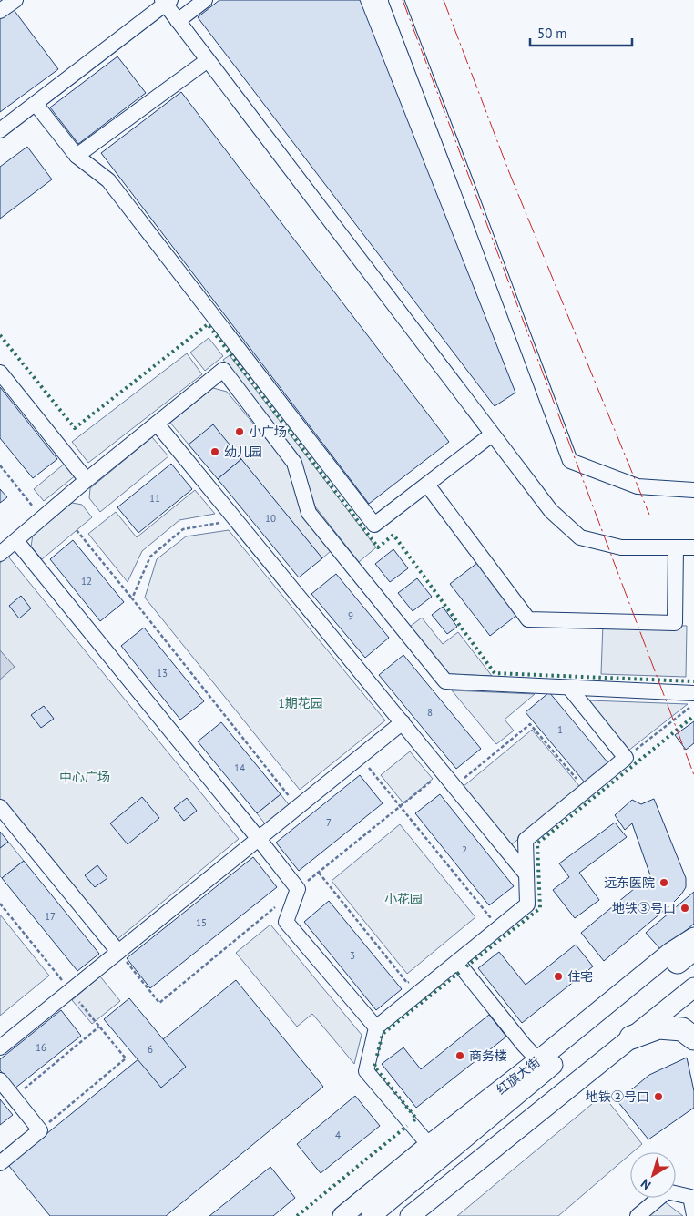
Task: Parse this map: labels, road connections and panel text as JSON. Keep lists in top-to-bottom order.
{
  "streets": {
    "main road": ["红旗大街"]
  },
  "parks": ["1期花园", "中心广场", "小花园"],
  "places": [
    "小广场",
    "幼儿园",
    "远东医院",
    "地铁③号口",
    "住宅",
    "商务楼",
    "地铁②号口"
  ],
  "house_numbers": [
    "11",
    "10",
    "12",
    "9",
    "13",
    "8",
    "1",
    "14",
    "7",
    "2",
    "17",
    "15",
    "3",
    "16",
    "6",
    "4"
  ],
  "scale_bar": "50 m",
  "north": "bottom left"
}
